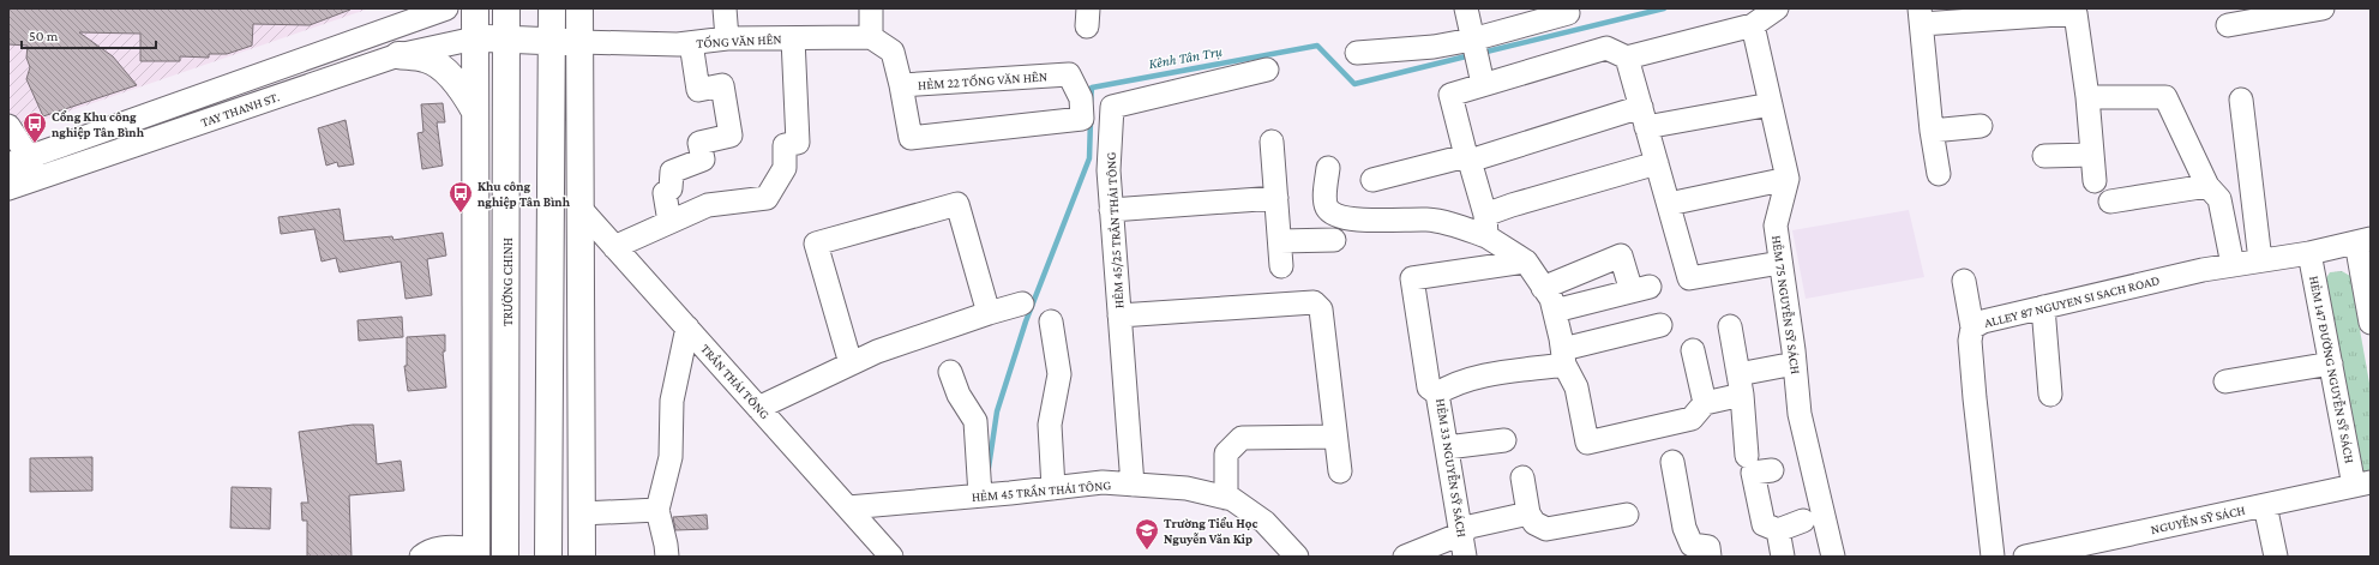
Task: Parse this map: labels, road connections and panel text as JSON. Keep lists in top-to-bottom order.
{
  "streets": {
    "main road": ["TRƯỜNG CHINH"],
    "street": [
      "TỐNG VĂN HÊN",
      "HẺM 22 TỐNG VĂN HÊN",
      "TAY THANH ST.",
      "HẺM 45/25 TRẦN THÁI TÔNG",
      "ALLEY 87 NGUYEN SI SACH ROAD",
      "HẺM 75 NGUYỄN SỸ SÁCH",
      "HẺM 147 ĐƯỜNG NGUYỄN SỸ SÁCH",
      "TRẦN THÁI TÔNG",
      "HẺM 33 NGUYỄN SỸ SÁCH",
      "HẺM 45 TRẦN THÁI TÔNG",
      "NGUYỄN SỸ SÁCH"
    ]
  },
  "crossings": [
    ["TỐNG VĂN HÊN", "HẺM 22 TỐNG VĂN HÊN"],
    ["HẺM 45/25 TRẦN THÁI TÔNG", "HẺM 45 TRẦN THÁI TÔNG"],
    ["ALLEY 87 NGUYEN SI SACH ROAD", "HẺM 147 ĐƯỜNG NGUYỄN SỸ SÁCH"],
    ["HẺM 147 ĐƯỜNG NGUYỄN SỸ SÁCH", "NGUYỄN SỸ SÁCH"],
    ["TRẦN THÁI TÔNG", "HẺM 45 TRẦN THÁI TÔNG"]
  ],
  "water": ["Kênh Tân Trụ"],
  "places": {
    "bus stop": ["Cổng Khu công nghiệp Tân Bình", "Khu công nghiệp Tân Bình"],
    "school or university": ["Trường Tiểu Học Nguyễn Văn Kip"]
  },
  "scale_bar": "50 m"
}
